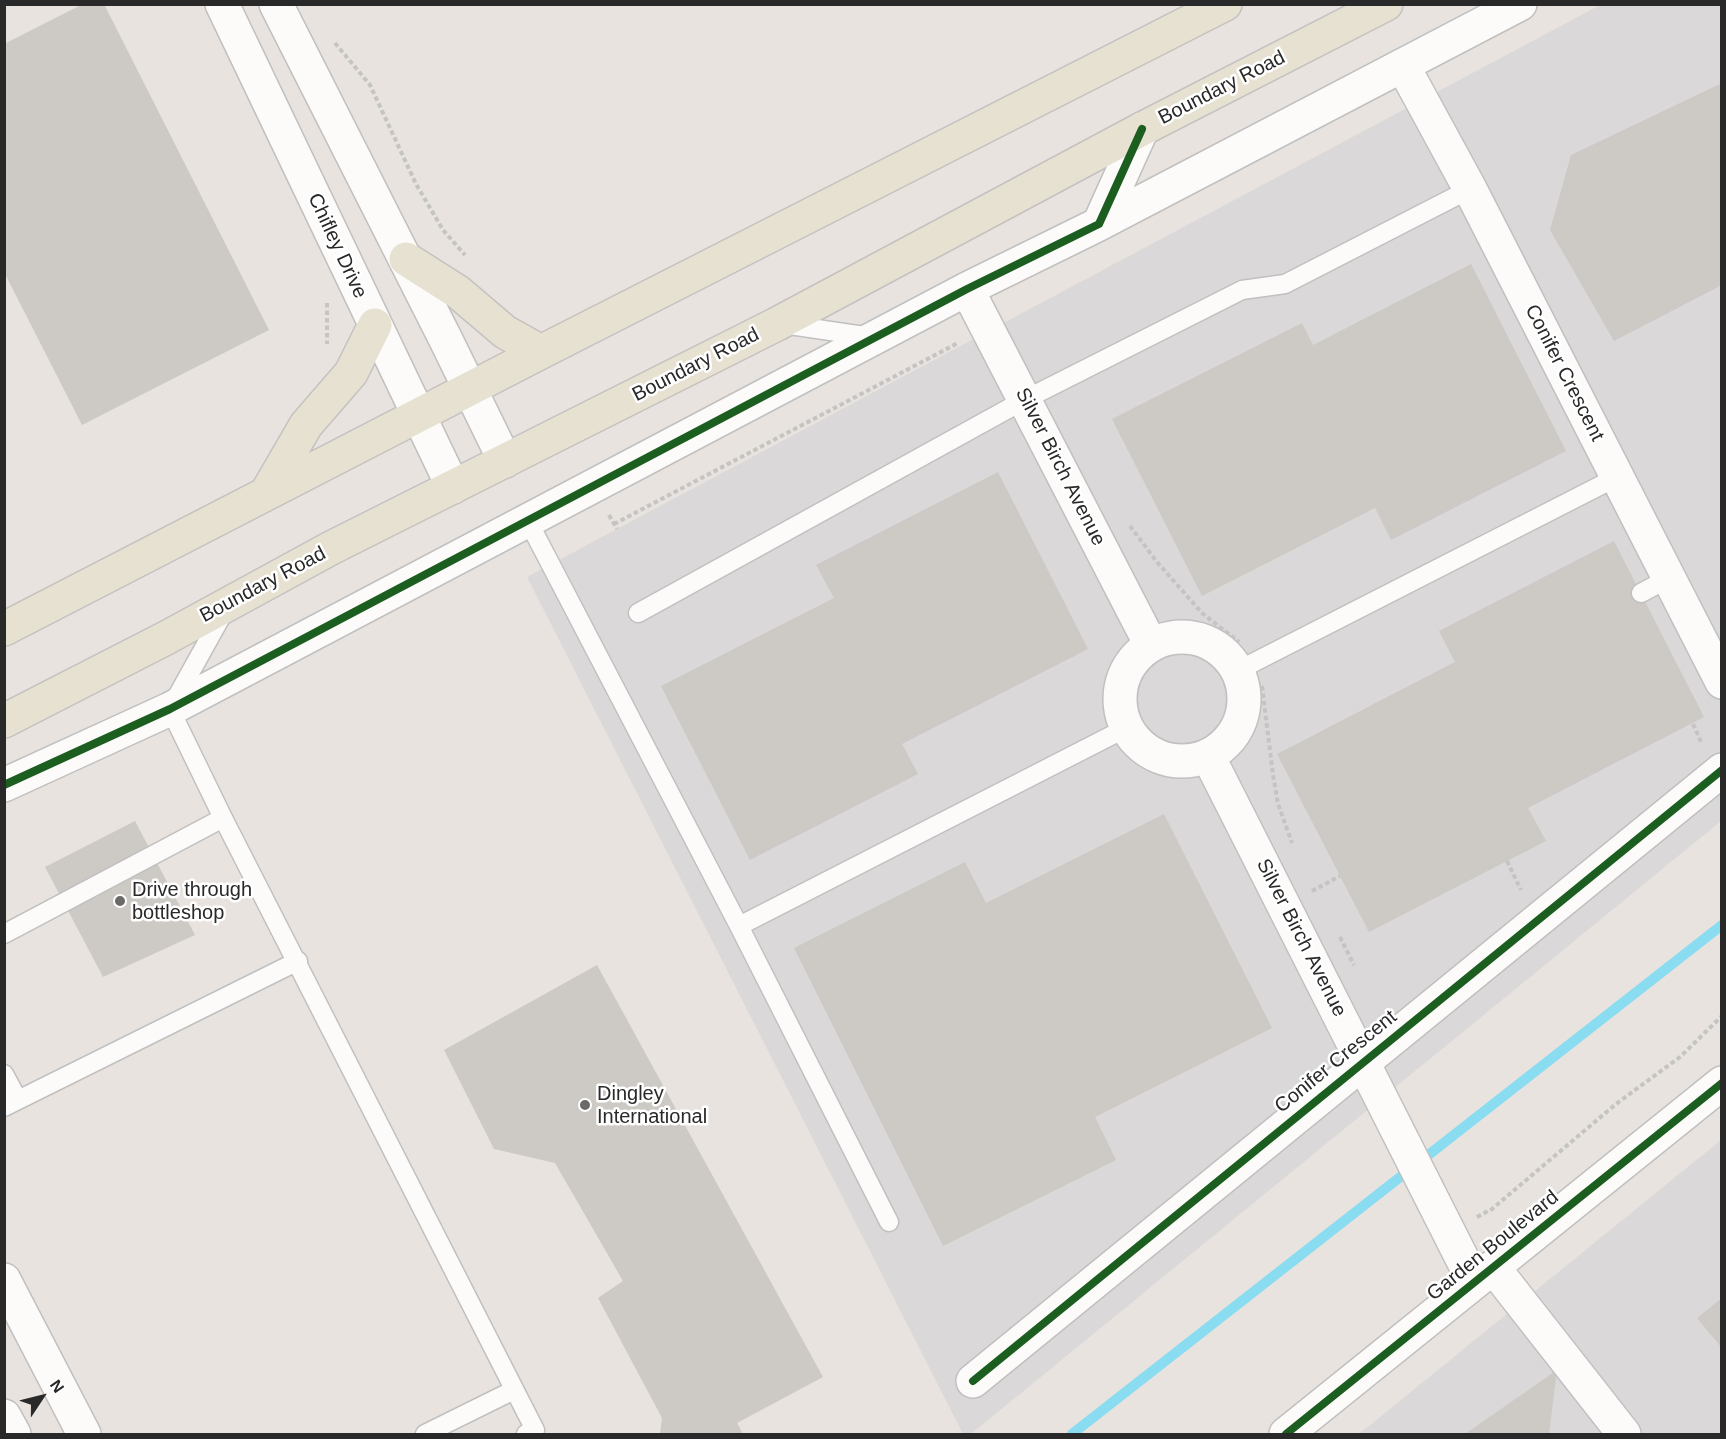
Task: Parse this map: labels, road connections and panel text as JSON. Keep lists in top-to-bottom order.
{
  "streets": {
    "main road": ["Boundary Road"],
    "street": [
      "Chifley Drive",
      "Conifer Crescent",
      "Silver Birch Avenue",
      "Garden Boulevard"
    ]
  },
  "crossings": [
    ["Boundary Road", "Chifley Drive"],
    ["Conifer Crescent", "Silver Birch Avenue"],
    ["Silver Birch Avenue", "Garden Boulevard"]
  ],
  "places": ["Drive through bottleshop", "Dingley International"],
  "north": "top right"
}
